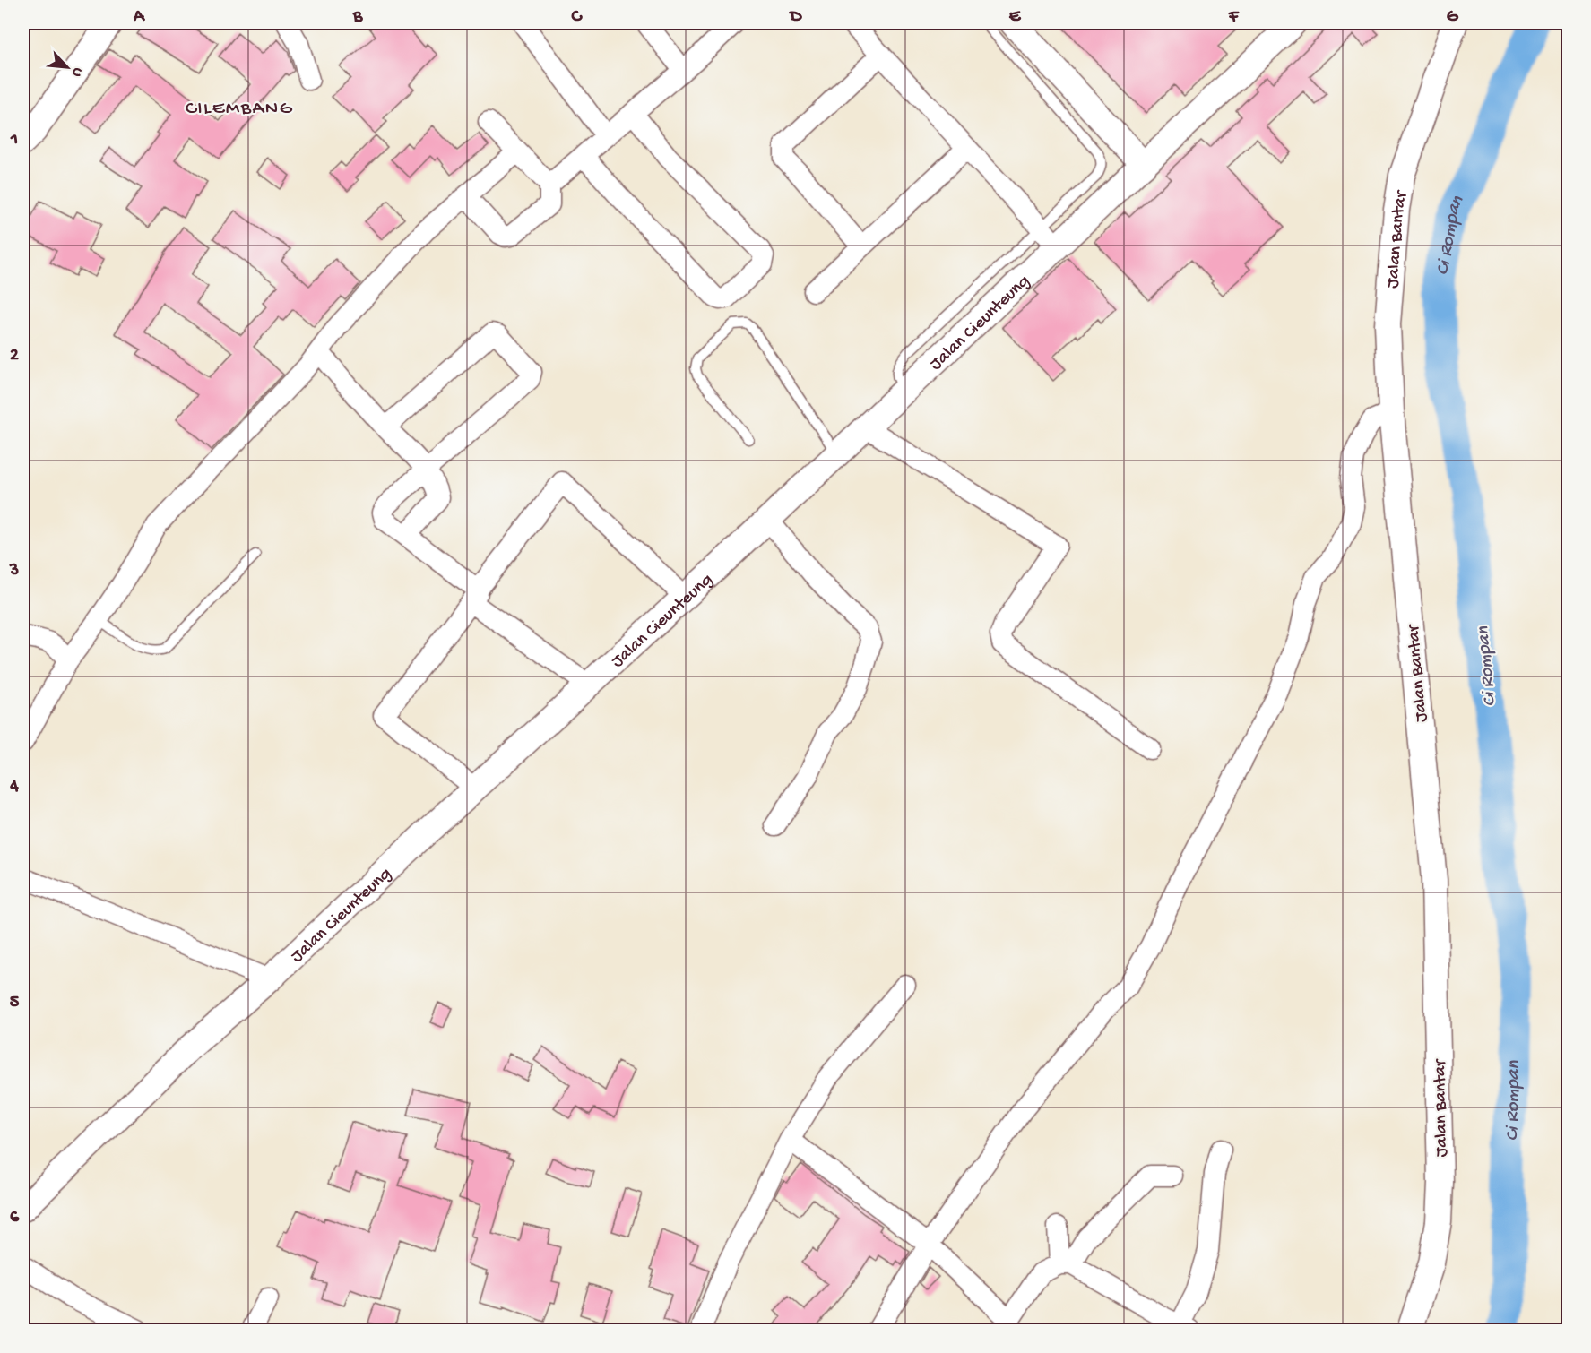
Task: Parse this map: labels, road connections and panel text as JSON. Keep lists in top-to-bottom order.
{
  "streets": {
    "street": ["Jalan Bantar", "Jalan Cieunteung"]
  },
  "districts": ["CILEMBANG"],
  "water": ["Ci Rompan"],
  "north": "bottom right",
  "grid": {
    "columns": [
      "A",
      "B",
      "C",
      "D",
      "E",
      "F",
      "G"
    ],
    "rows": [
      "1",
      "2",
      "3",
      "4",
      "5",
      "6"
    ]
  }
}
